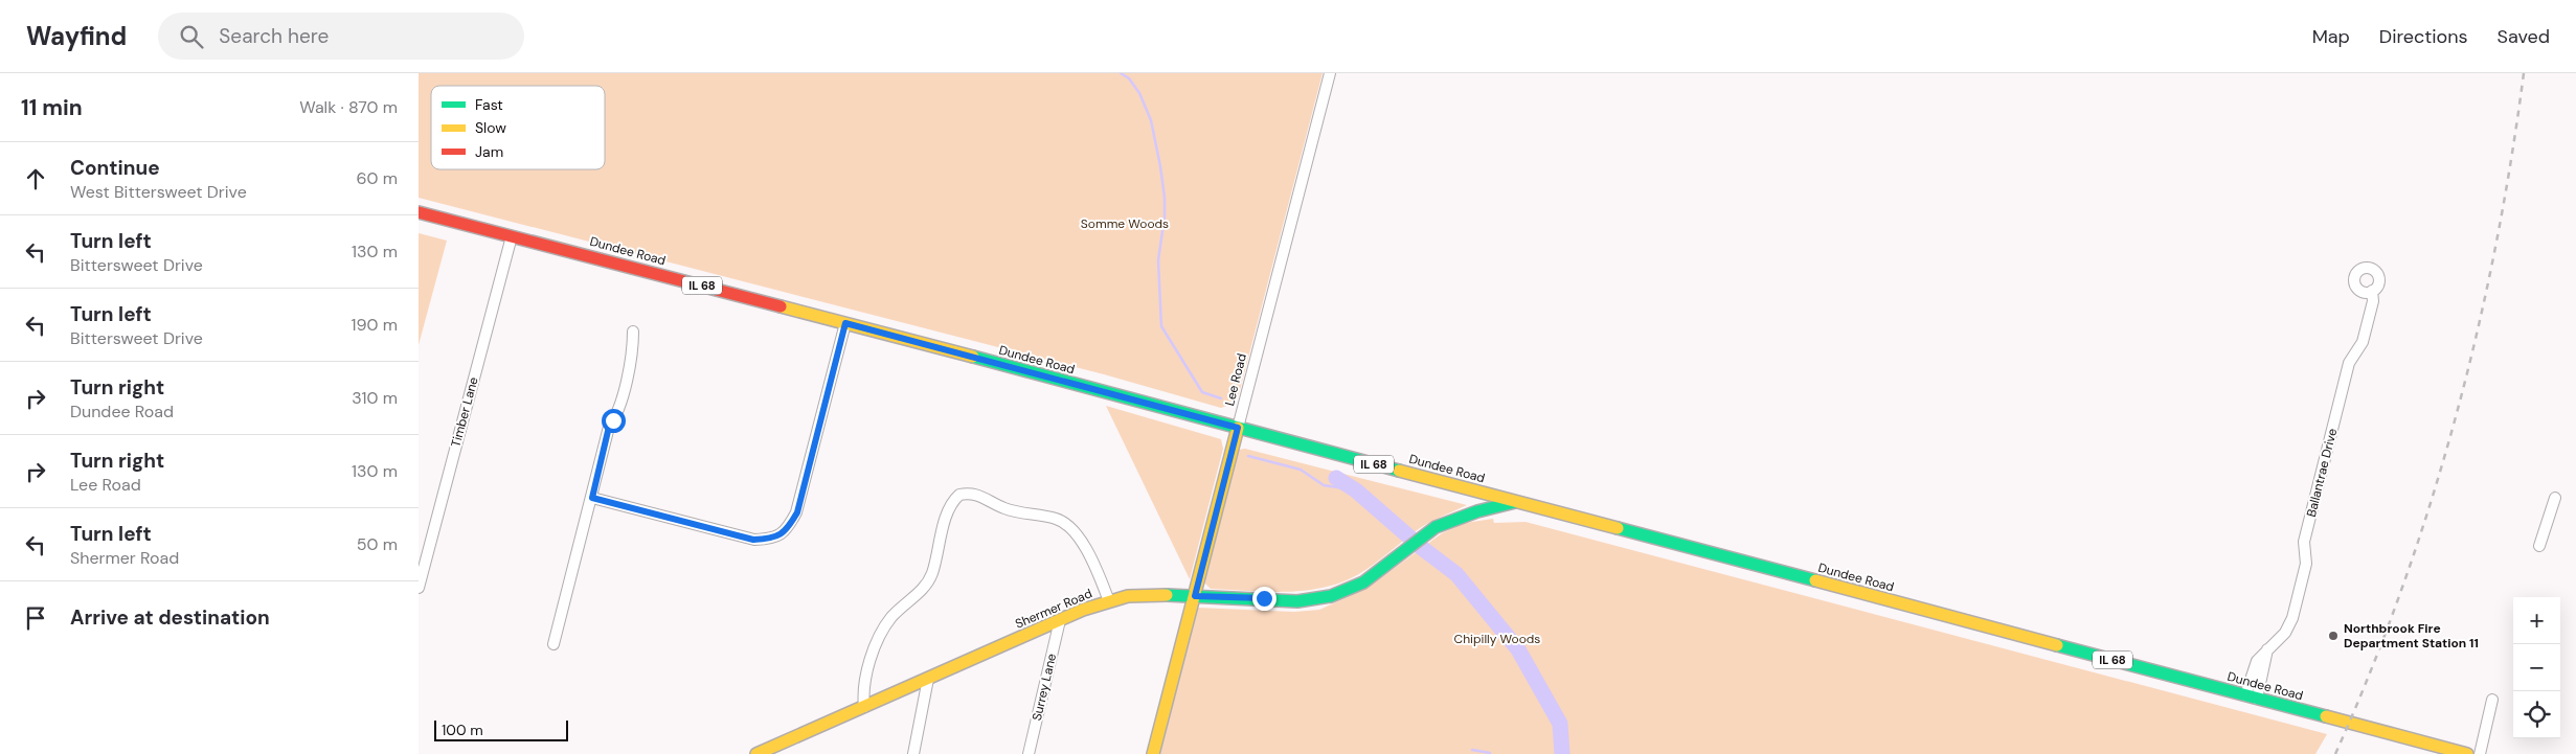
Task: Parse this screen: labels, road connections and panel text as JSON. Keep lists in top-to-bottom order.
{
  "streets": {
    "main road": [
      "Dundee Road",
      "IL 68",
      "Lee Road",
      "Shermer Road"
    ],
    "street": ["Timber Lane", "Ballantrae Drive", "Surrey Lane"]
  },
  "crossings": [
    ["Dundee Road", "Lee Road"],
    ["Dundee Road", "Timber Lane"],
    ["Dundee Road", "Ballantrae Drive"],
    ["Dundee Road", "Shermer Road"],
    ["Lee Road", "Shermer Road"],
    ["Shermer Road", "Surrey Lane"]
  ],
  "parks": ["Somme Woods", "Chipilly Woods"],
  "places": ["Northbrook Fire Department Station 11"],
  "legend": ["Fast", "Slow", "Jam"],
  "scale_bar": "100 m",
  "page": {
    "header": "Wayfind",
    "search": "Search here",
    "nav": ["Map", "Directions", "Saved"],
    "heading": ["11 min", "Walk · 870 m"],
    "list": [
      ["Continue", "West Bittersweet Drive", "60 m"],
      ["Turn left", "Bittersweet Drive", "130 m"],
      ["Turn left", "Bittersweet Drive", "190 m"],
      ["Turn right", "Dundee Road", "310 m"],
      ["Turn right", "Lee Road", "130 m"],
      ["Turn left", "Shermer Road", "50 m"],
      "Arrive at destination"
    ],
    "map_buttons": ["+", "−"],
    "scale": "100 m"
  }
}
